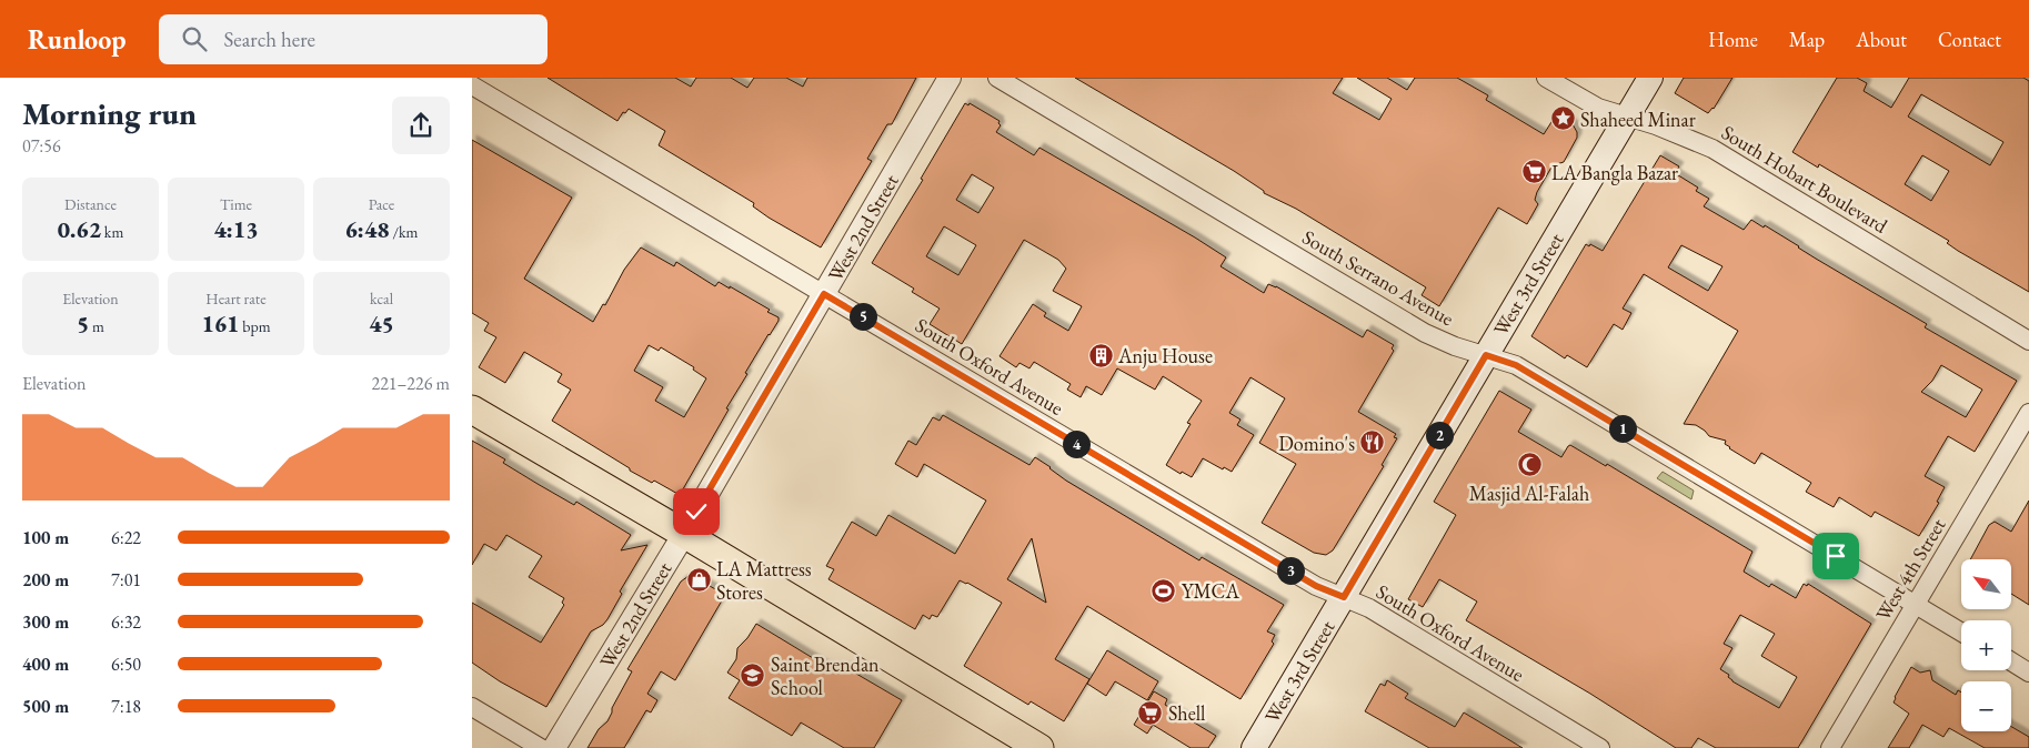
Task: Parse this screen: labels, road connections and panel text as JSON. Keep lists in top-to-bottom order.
{
  "streets": {
    "main road": ["West 3rd Street"],
    "street": [
      "South Hobart Boulevard",
      "West 2nd Street",
      "South Serrano Avenue",
      "South Oxford Avenue",
      "West 4th Street"
    ]
  },
  "crossings": [
    ["South Hobart Boulevard", "West 3rd Street"],
    ["West 2nd Street", "South Oxford Avenue"],
    ["South Serrano Avenue", "West 3rd Street"],
    ["South Serrano Avenue", "West 4th Street"],
    ["West 3rd Street", "South Oxford Avenue"]
  ],
  "places": {
    "place": ["Shaheed Minar"],
    "supermarket": ["LA Bangla Bazar", "Shell"],
    "building": ["Anju House"],
    "restaurant": ["Domino's"],
    "mosque": ["Masjid Al-Falah"],
    "shop": ["LA Mattress Stores"],
    "sports": ["YMCA"],
    "school or university": ["Saint Brendan School"]
  },
  "north": "top left",
  "page": {
    "header": "Runloop",
    "search": "Search here",
    "nav": [
      "Home",
      "Map",
      "About",
      "Contact"
    ],
    "heading": ["Morning run", "07:56"],
    "stats": [
      ["Distance", "0.62 km"],
      ["Time", "4:13"],
      ["Pace", "6:48 /km"],
      ["Elevation", "5 m"],
      ["Heart rate", "161 bpm"],
      ["kcal", "45"]
    ],
    "pins": [
      "5",
      "1",
      "2",
      "4",
      "3"
    ],
    "chart": ["Elevation", "221–226 m"],
    "list": [
      {
        "name": "100 m",
        "note": "6:22"
      },
      {
        "name": "200 m",
        "note": "7:01"
      },
      {
        "name": "300 m",
        "note": "6:32"
      },
      {
        "name": "400 m",
        "note": "6:50"
      },
      {
        "name": "500 m",
        "note": "7:18"
      }
    ],
    "map_buttons": ["+", "−"]
  }
}
